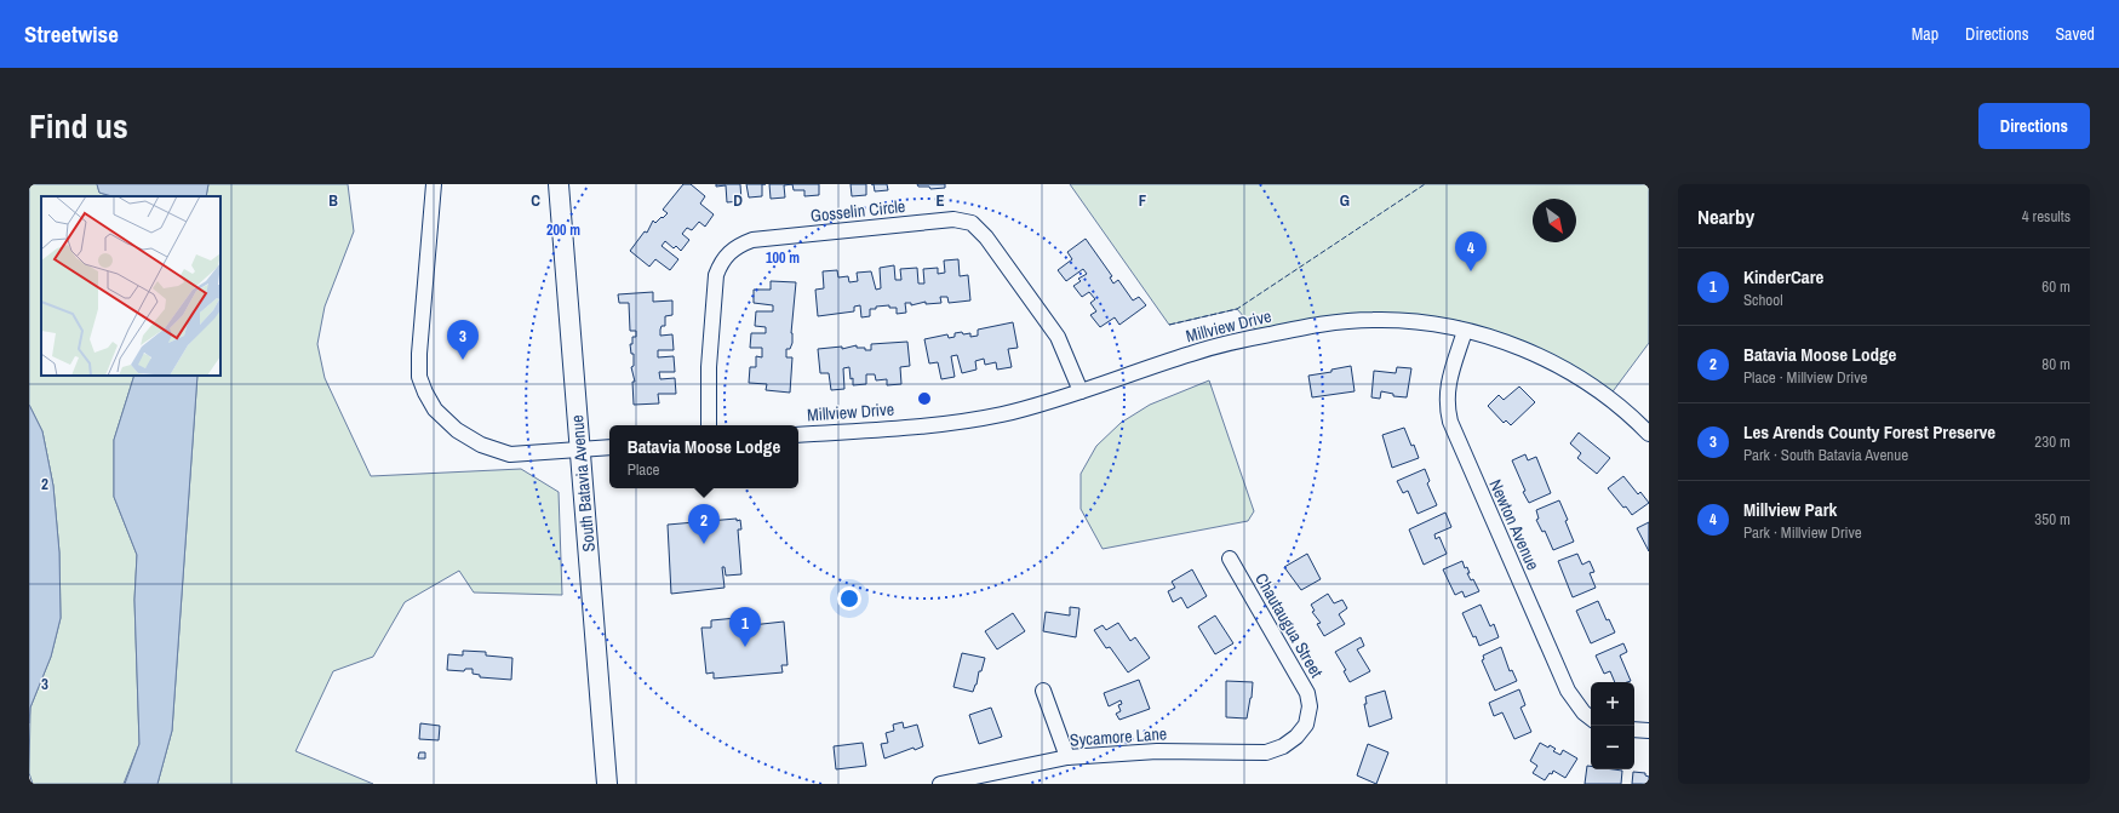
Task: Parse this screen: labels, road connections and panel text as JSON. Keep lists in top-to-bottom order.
{
  "streets": {
    "main road": ["South Batavia Avenue"],
    "street": [
      "Gosselin Circle",
      "Millview Drive",
      "Newton Avenue",
      "Chautaugua Street",
      "Sycamore Lane"
    ]
  },
  "crossings": [
    ["Gosselin Circle", "Millview Drive"],
    ["Millview Drive", "Newton Avenue"],
    ["Chautaugua Street", "Sycamore Lane"]
  ],
  "north": "bottom right",
  "page": {
    "header": "Streetwise",
    "nav": ["Map", "Directions", "Saved"],
    "title": "Find us",
    "buttons": "Directions",
    "heading": ["Nearby", "4 results"],
    "pins": [
      "4",
      "3",
      "2",
      "1"
    ],
    "list": [
      {
        "mark": "1",
        "name": "KinderCare",
        "note": "School",
        "value": "60 m"
      },
      {
        "mark": "2",
        "name": "Batavia Moose Lodge",
        "note": "Place · Millview Drive",
        "value": "80 m"
      },
      {
        "mark": "3",
        "name": "Les Arends County Forest Preserve",
        "note": "Park · South Batavia Avenue",
        "value": "230 m"
      },
      {
        "mark": "4",
        "name": "Millview Park",
        "note": "Park · Millview Drive",
        "value": "350 m"
      }
    ],
    "popup": ["Batavia Moose Lodge", "Place"],
    "map_buttons": ["+", "−"]
  },
  "grid": {
    "columns": [
      "B",
      "C",
      "D",
      "E",
      "F",
      "G"
    ],
    "rows": ["2", "3"]
  },
  "rings": ["200 m", "100 m"]
}
